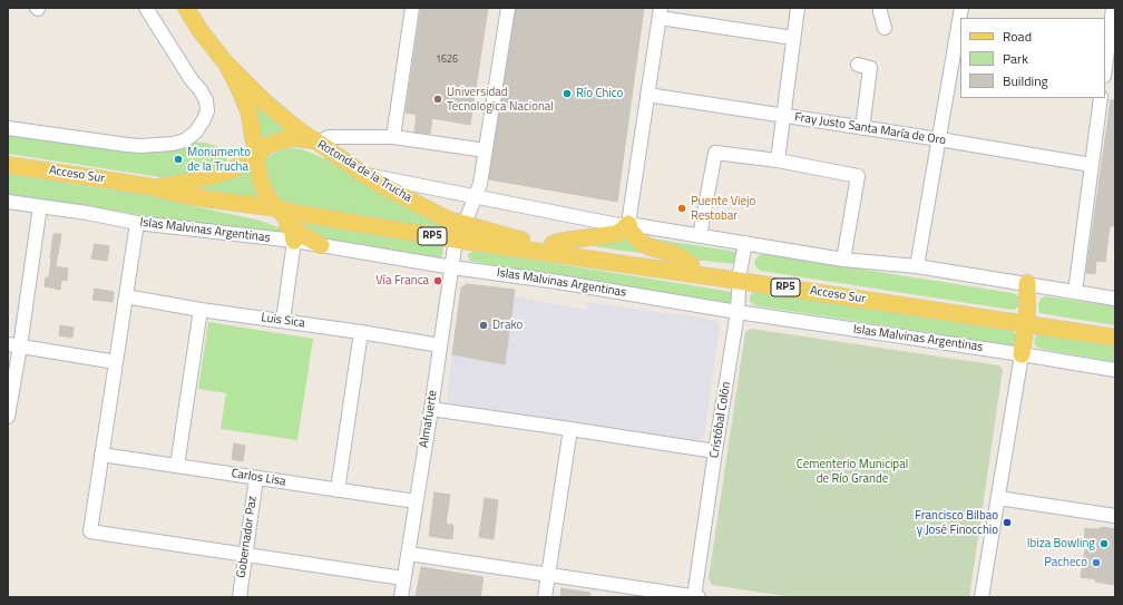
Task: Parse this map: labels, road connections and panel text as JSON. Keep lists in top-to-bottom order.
{
  "streets": {
    "main road": ["Rotonda de la Trucha", "Acceso Sur", "RP5"],
    "street": [
      "Fray Justo Santa María de Oro",
      "Islas Malvinas Argentinas",
      "Luis Sica",
      "Almafuerte",
      "Cristóbal Colón",
      "Carlos Lisa",
      "Gobernador Paz"
    ]
  },
  "crossings": [
    ["Rotonda de la Trucha", "Acceso Sur"],
    ["Rotonda de la Trucha", "RP5"],
    ["Acceso Sur", "RP5"],
    ["Acceso Sur", "Almafuerte"],
    ["Acceso Sur", "Cristóbal Colón"],
    ["Islas Malvinas Argentinas", "Almafuerte"],
    ["Islas Malvinas Argentinas", "Cristóbal Colón"],
    ["RP5", "Almafuerte"],
    ["Luis Sica", "Almafuerte"],
    ["Almafuerte", "Carlos Lisa"],
    ["Carlos Lisa", "Gobernador Paz"]
  ],
  "parks": ["Cementerio Municipal de Río Grande"],
  "places": [
    "Río Chico",
    "Universidad Tecnologica Nacional",
    "Monumento de la Trucha",
    "Puente Viejo Restobar",
    "Vía Franca",
    "Drako",
    "Francisco Bilbao y José Finocchio",
    "Ibiza Bowling",
    "Pacheco"
  ],
  "house_numbers": ["1626"],
  "legend": ["Road", "Park", "Building"]
}
